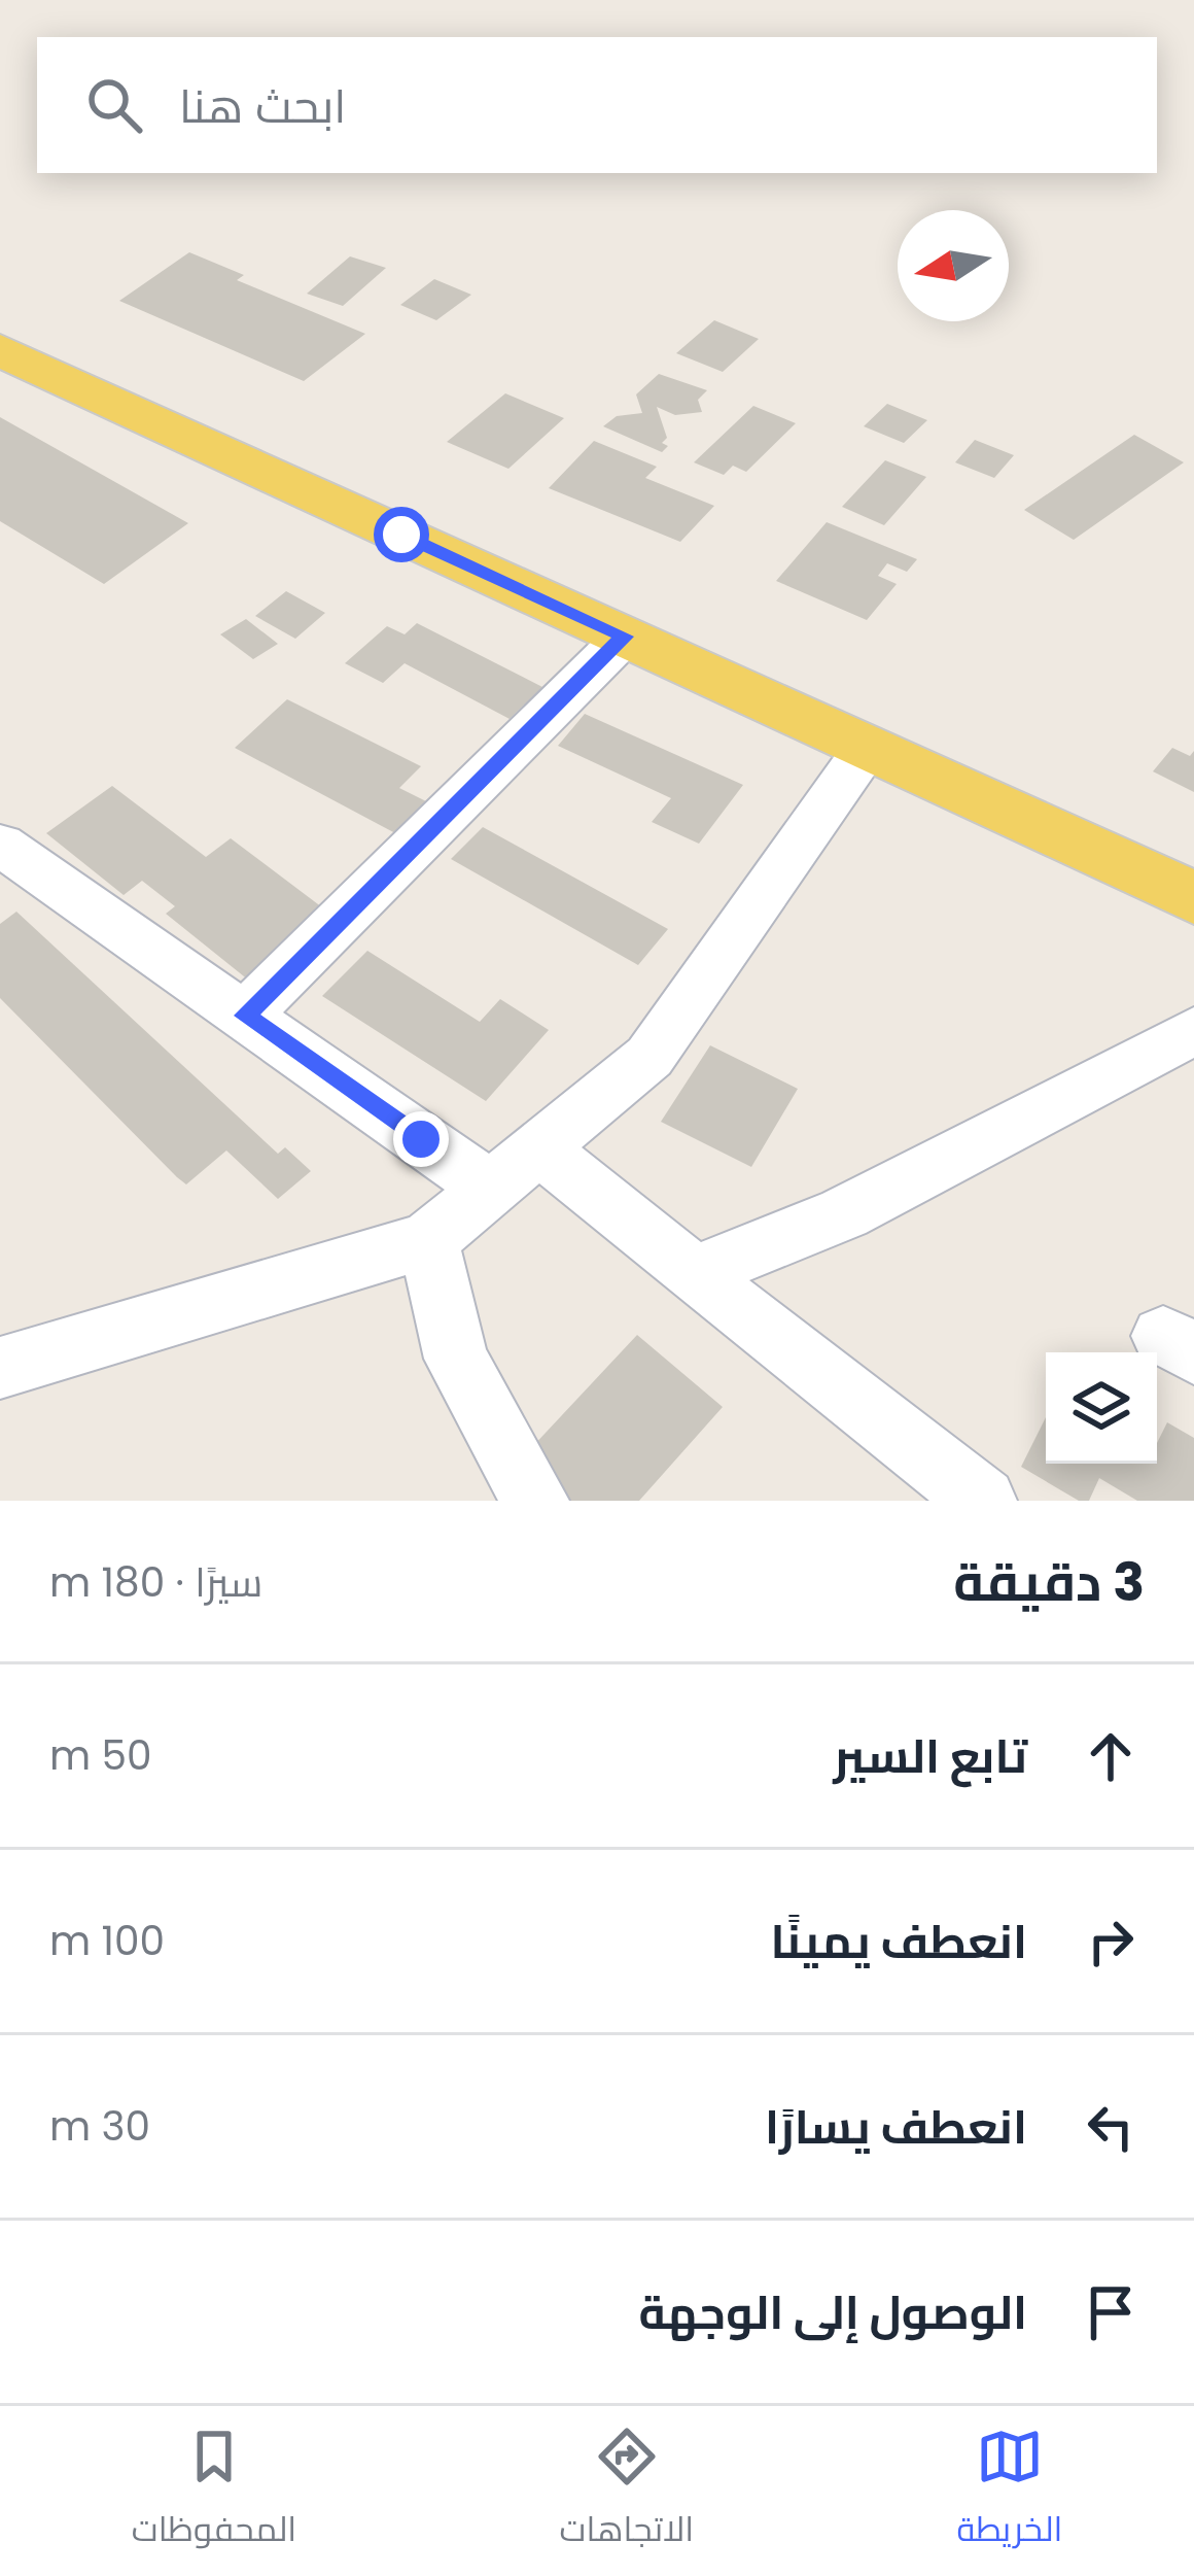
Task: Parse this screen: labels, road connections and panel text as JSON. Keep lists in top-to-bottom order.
{
  "north": "left",
  "page": {
    "search": "ابحث هنا",
    "heading": ["3 دقيقة", "سيرًا · 180 m"],
    "list": [
      ["تابع السير", "50 m"],
      ["انعطف يمينًا", "100 m"],
      ["انعطف يسارًا", "30 m"],
      "الوصول إلى الوجهة"
    ],
    "nav": ["الخريطة", "الاتجاهات", "المحفوظات"]
  }
}
